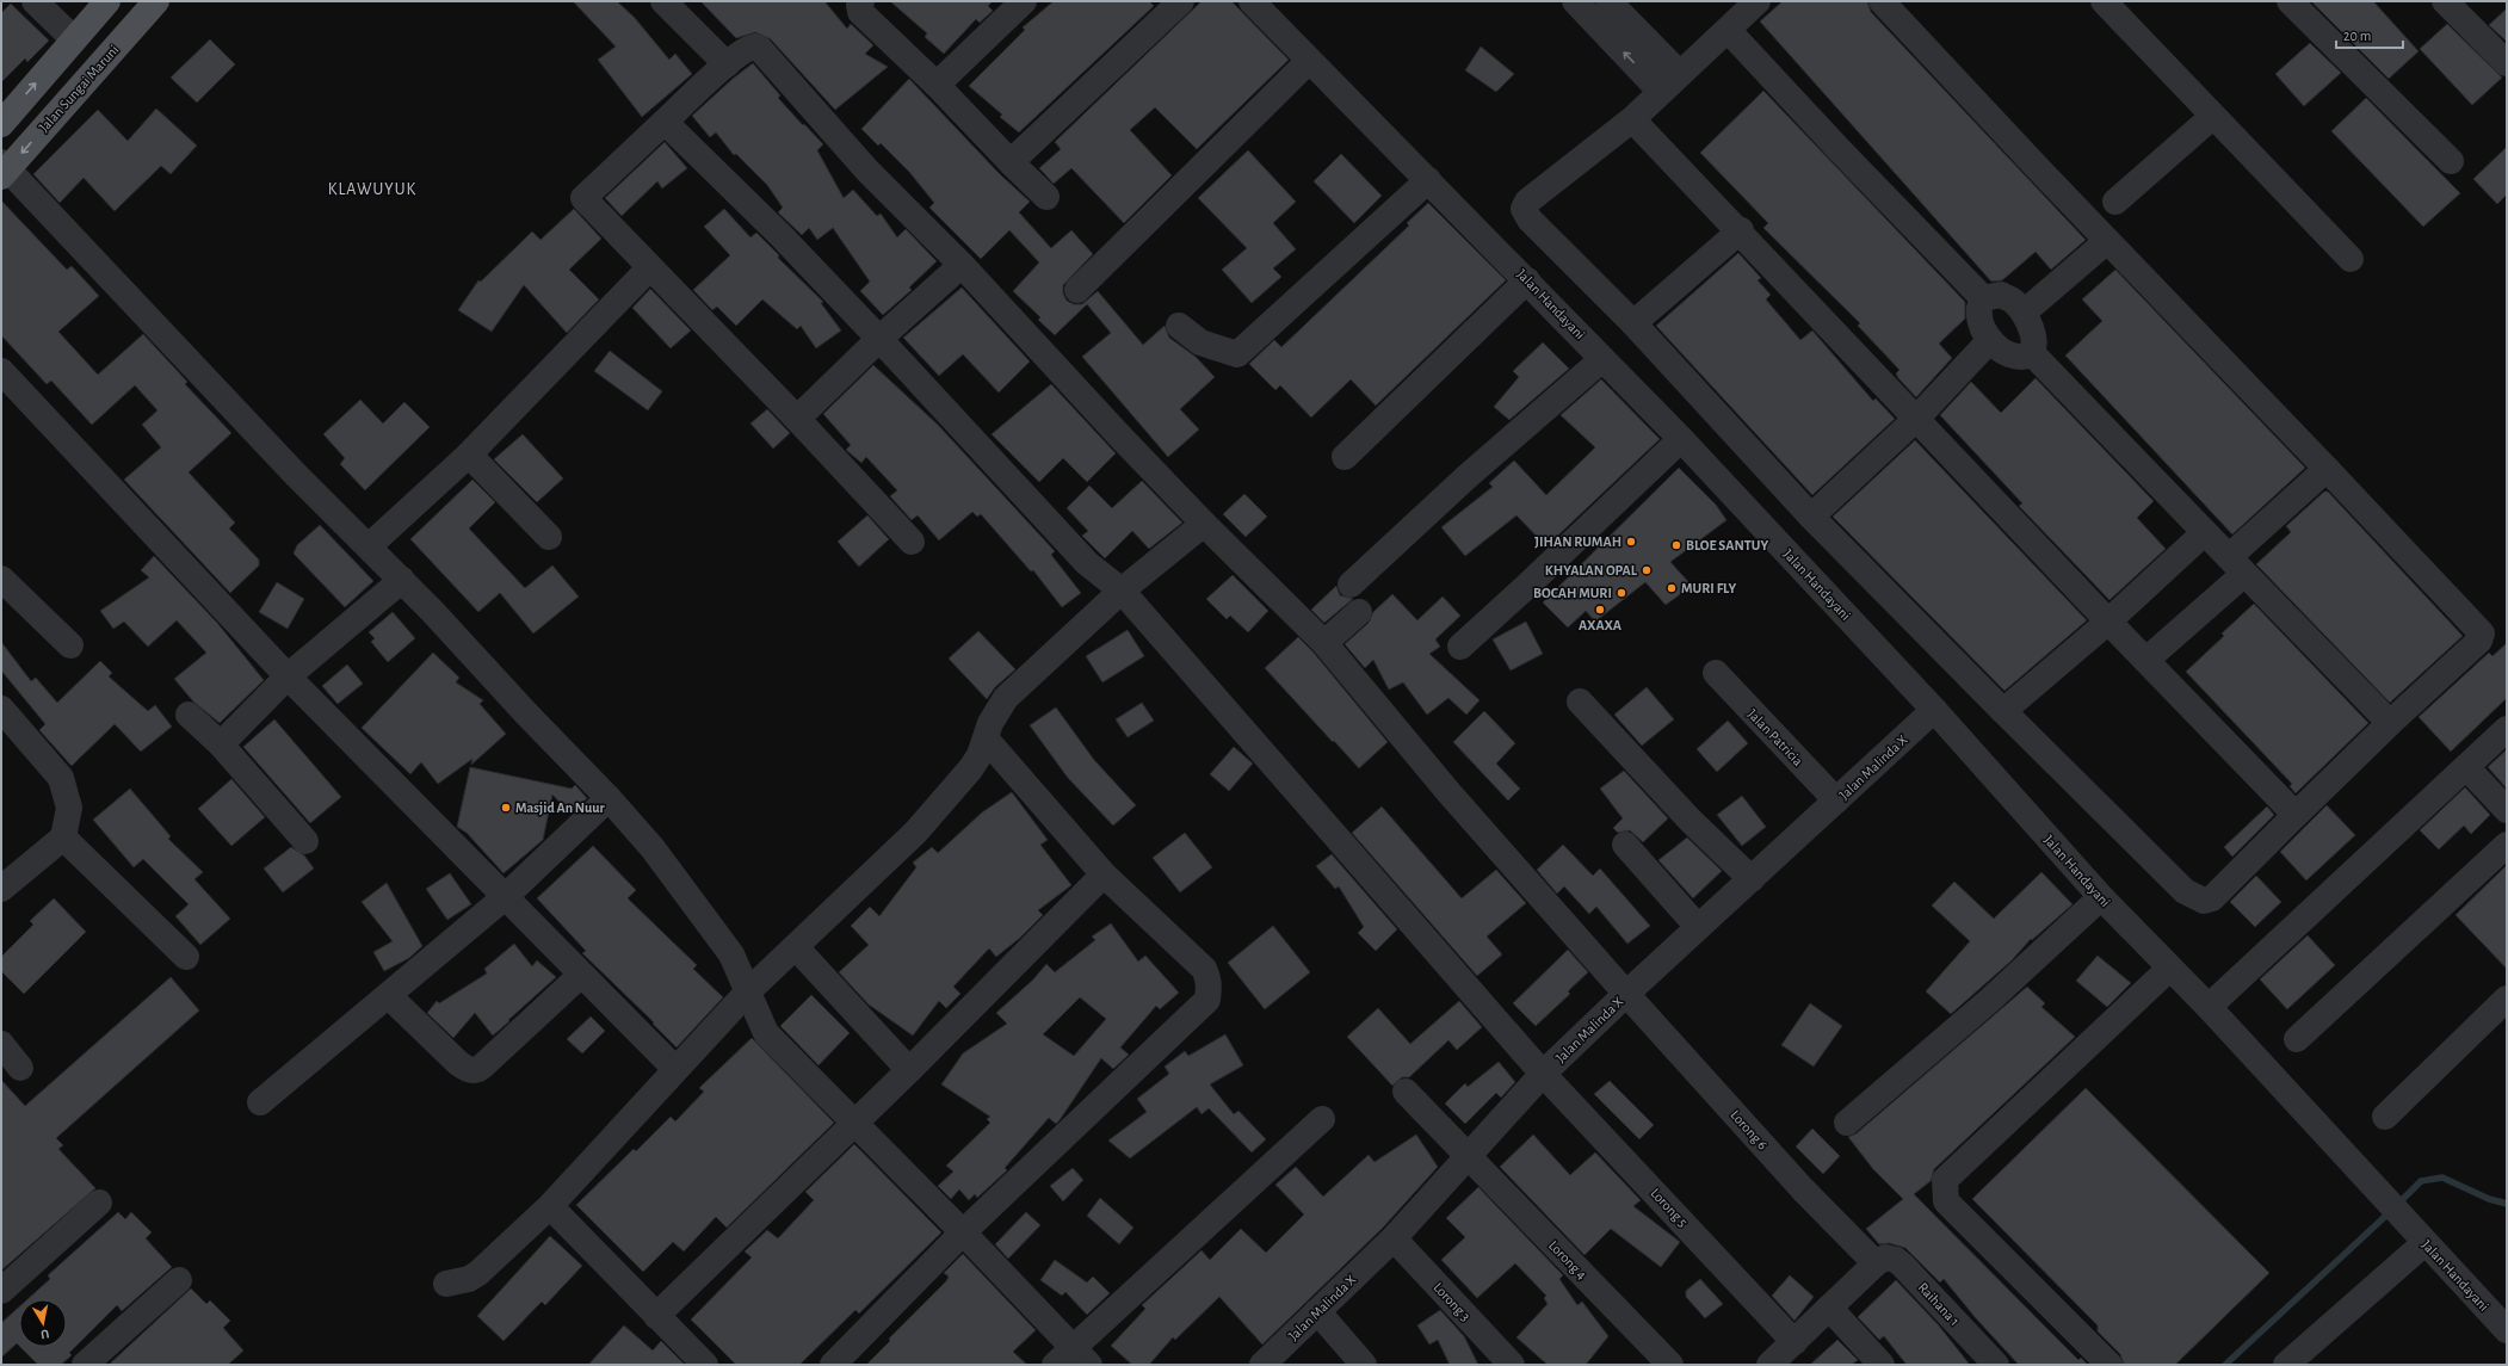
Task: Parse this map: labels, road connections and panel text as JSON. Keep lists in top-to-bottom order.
{
  "streets": {
    "main road": ["Jalan Sungai Maruni"],
    "street": [
      "Jalan Handayani",
      "Jalan Patricia",
      "Jalan Malinda X",
      "Lorong 6",
      "Lorong 5",
      "Lorong 4",
      "Lorong 3",
      "Raihana 1"
    ]
  },
  "crossings": [
    ["Jalan Handayani", "Jalan Malinda X"],
    ["Jalan Patricia", "Jalan Malinda X"],
    ["Jalan Malinda X", "Lorong 6"],
    ["Jalan Malinda X", "Lorong 5"],
    ["Jalan Malinda X", "Lorong 4"],
    ["Jalan Malinda X", "Lorong 3"],
    ["Lorong 6", "Lorong 5"],
    ["Lorong 6", "Raihana 1"]
  ],
  "districts": ["KLAWUYUK"],
  "places": [
    "JIHAN RUMAH",
    "BLOE SANTUY",
    "KHYALAN OPAL",
    "MURI FLY",
    "BOCAH MURI",
    "AXAXA",
    "Masjid An Nuur"
  ],
  "scale_bar": "20 m",
  "north": "bottom"
}
